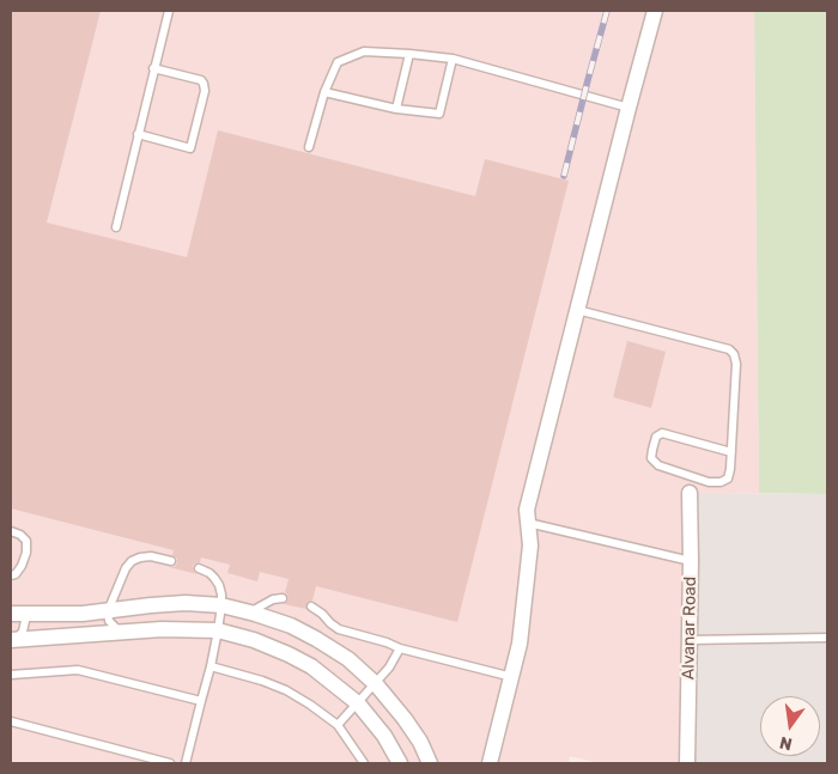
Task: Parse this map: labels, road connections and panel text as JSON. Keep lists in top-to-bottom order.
{
  "streets": {
    "street": ["Alvanar Road"]
  },
  "north": "bottom"
}
